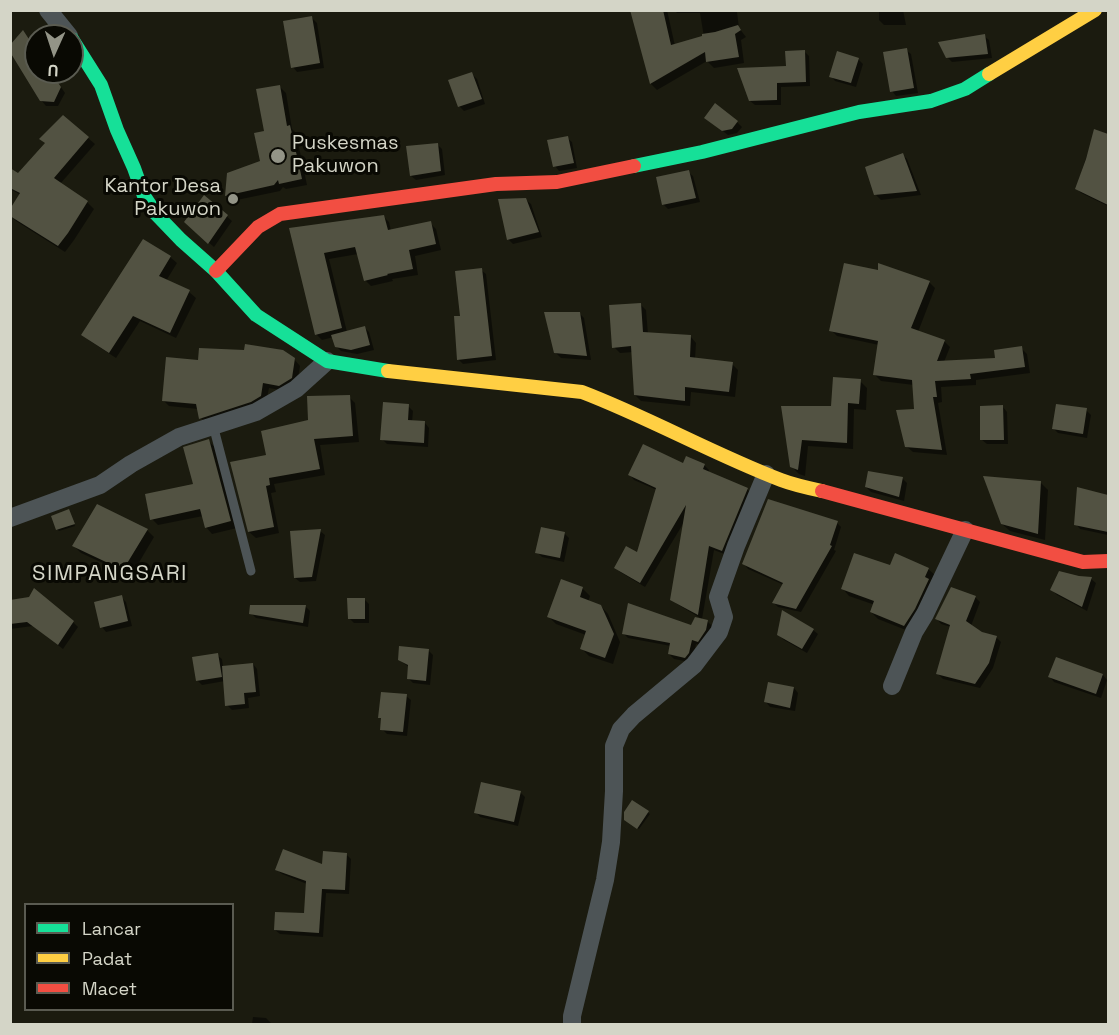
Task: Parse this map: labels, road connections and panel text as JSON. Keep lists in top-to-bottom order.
{
  "districts": ["SIMPANGSARI"],
  "places": ["Puskesmas Pakuwon", "Kantor Desa Pakuwon"],
  "legend": ["Lancar", "Padat", "Macet"],
  "north": "bottom"
}
